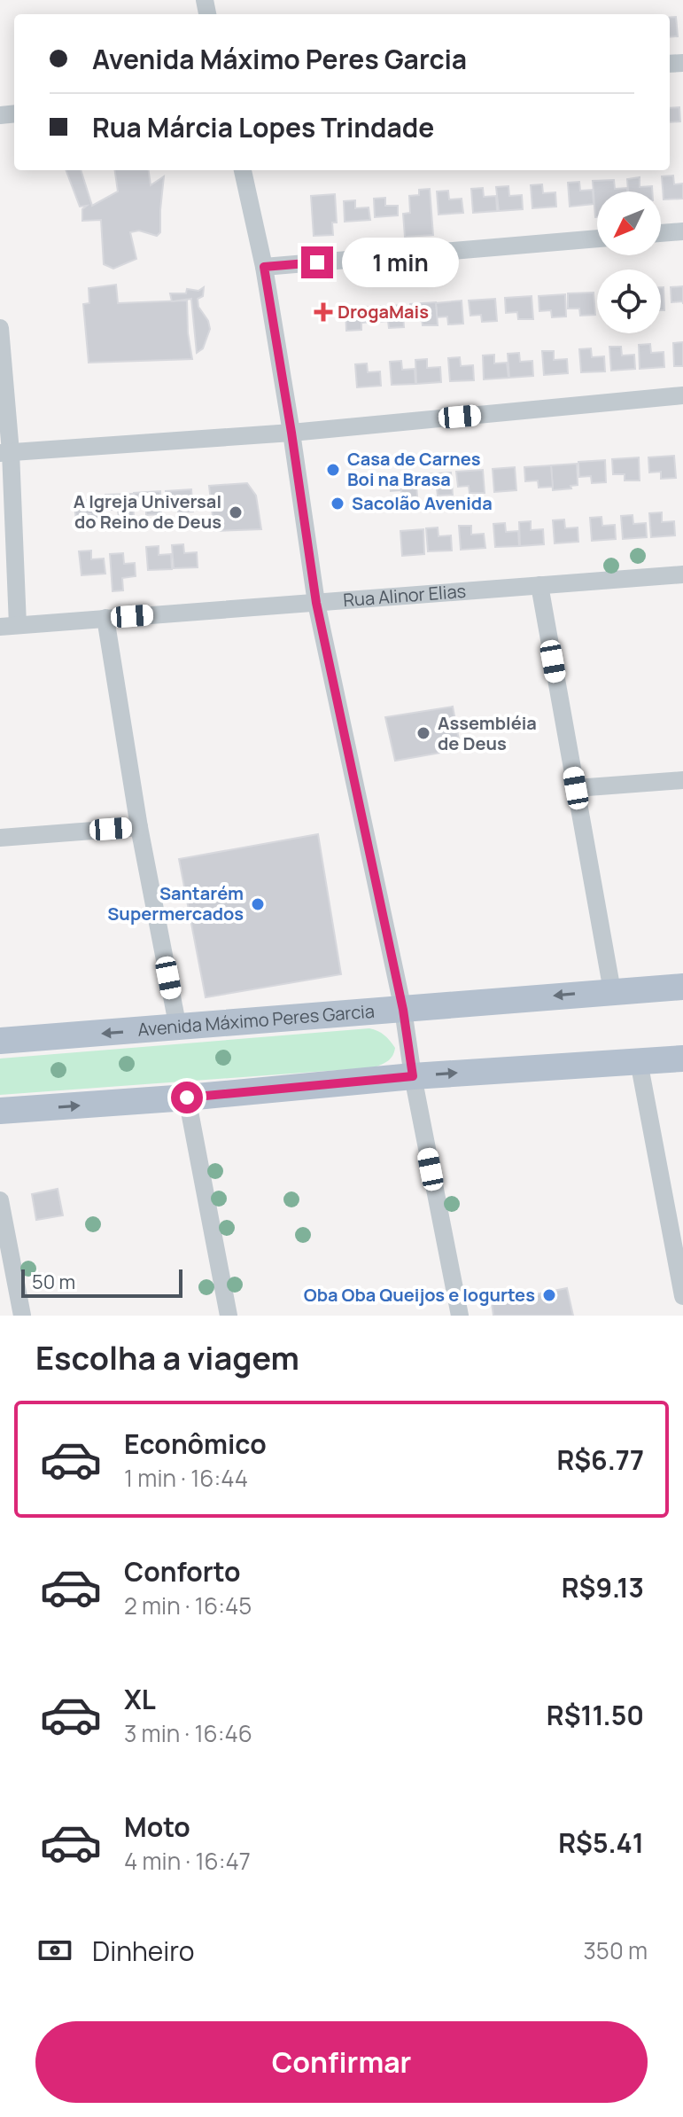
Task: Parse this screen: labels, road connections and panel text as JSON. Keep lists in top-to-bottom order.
{
  "streets": {
    "main road": ["Avenida Máximo Peres Garcia"],
    "street": ["Rua Alinor Elias"]
  },
  "places": {
    "health": ["DrogaMais"],
    "other": [
      "Casa de Carnes Boi na Brasa",
      "Sacolão Avenida",
      "A Igreja Universal do Reino de Deus",
      "Assembléia de Deus",
      "Santarém Supermercados",
      "Oba Oba Queijos e Iogurtes"
    ]
  },
  "scale_bar": "50 m",
  "north": "bottom left",
  "page": {
    "banner": ["Avenida Máximo Peres Garcia", "Rua Márcia Lopes Trindade"],
    "bubble": "1 min",
    "scale": "50 m",
    "heading": "Escolha a viagem",
    "list": [
      {
        "name": "Econômico",
        "note": "1 min · 16:44",
        "value": "R$6.77"
      },
      {
        "name": "Conforto",
        "note": "2 min · 16:45",
        "value": "R$9.13"
      },
      {
        "name": "XL",
        "note": "3 min · 16:46",
        "value": "R$11.50"
      },
      {
        "name": "Moto",
        "note": "4 min · 16:47",
        "value": "R$5.41"
      }
    ],
    "pay": ["Dinheiro", "350 m"],
    "buttons": "Confirmar"
  }
}
